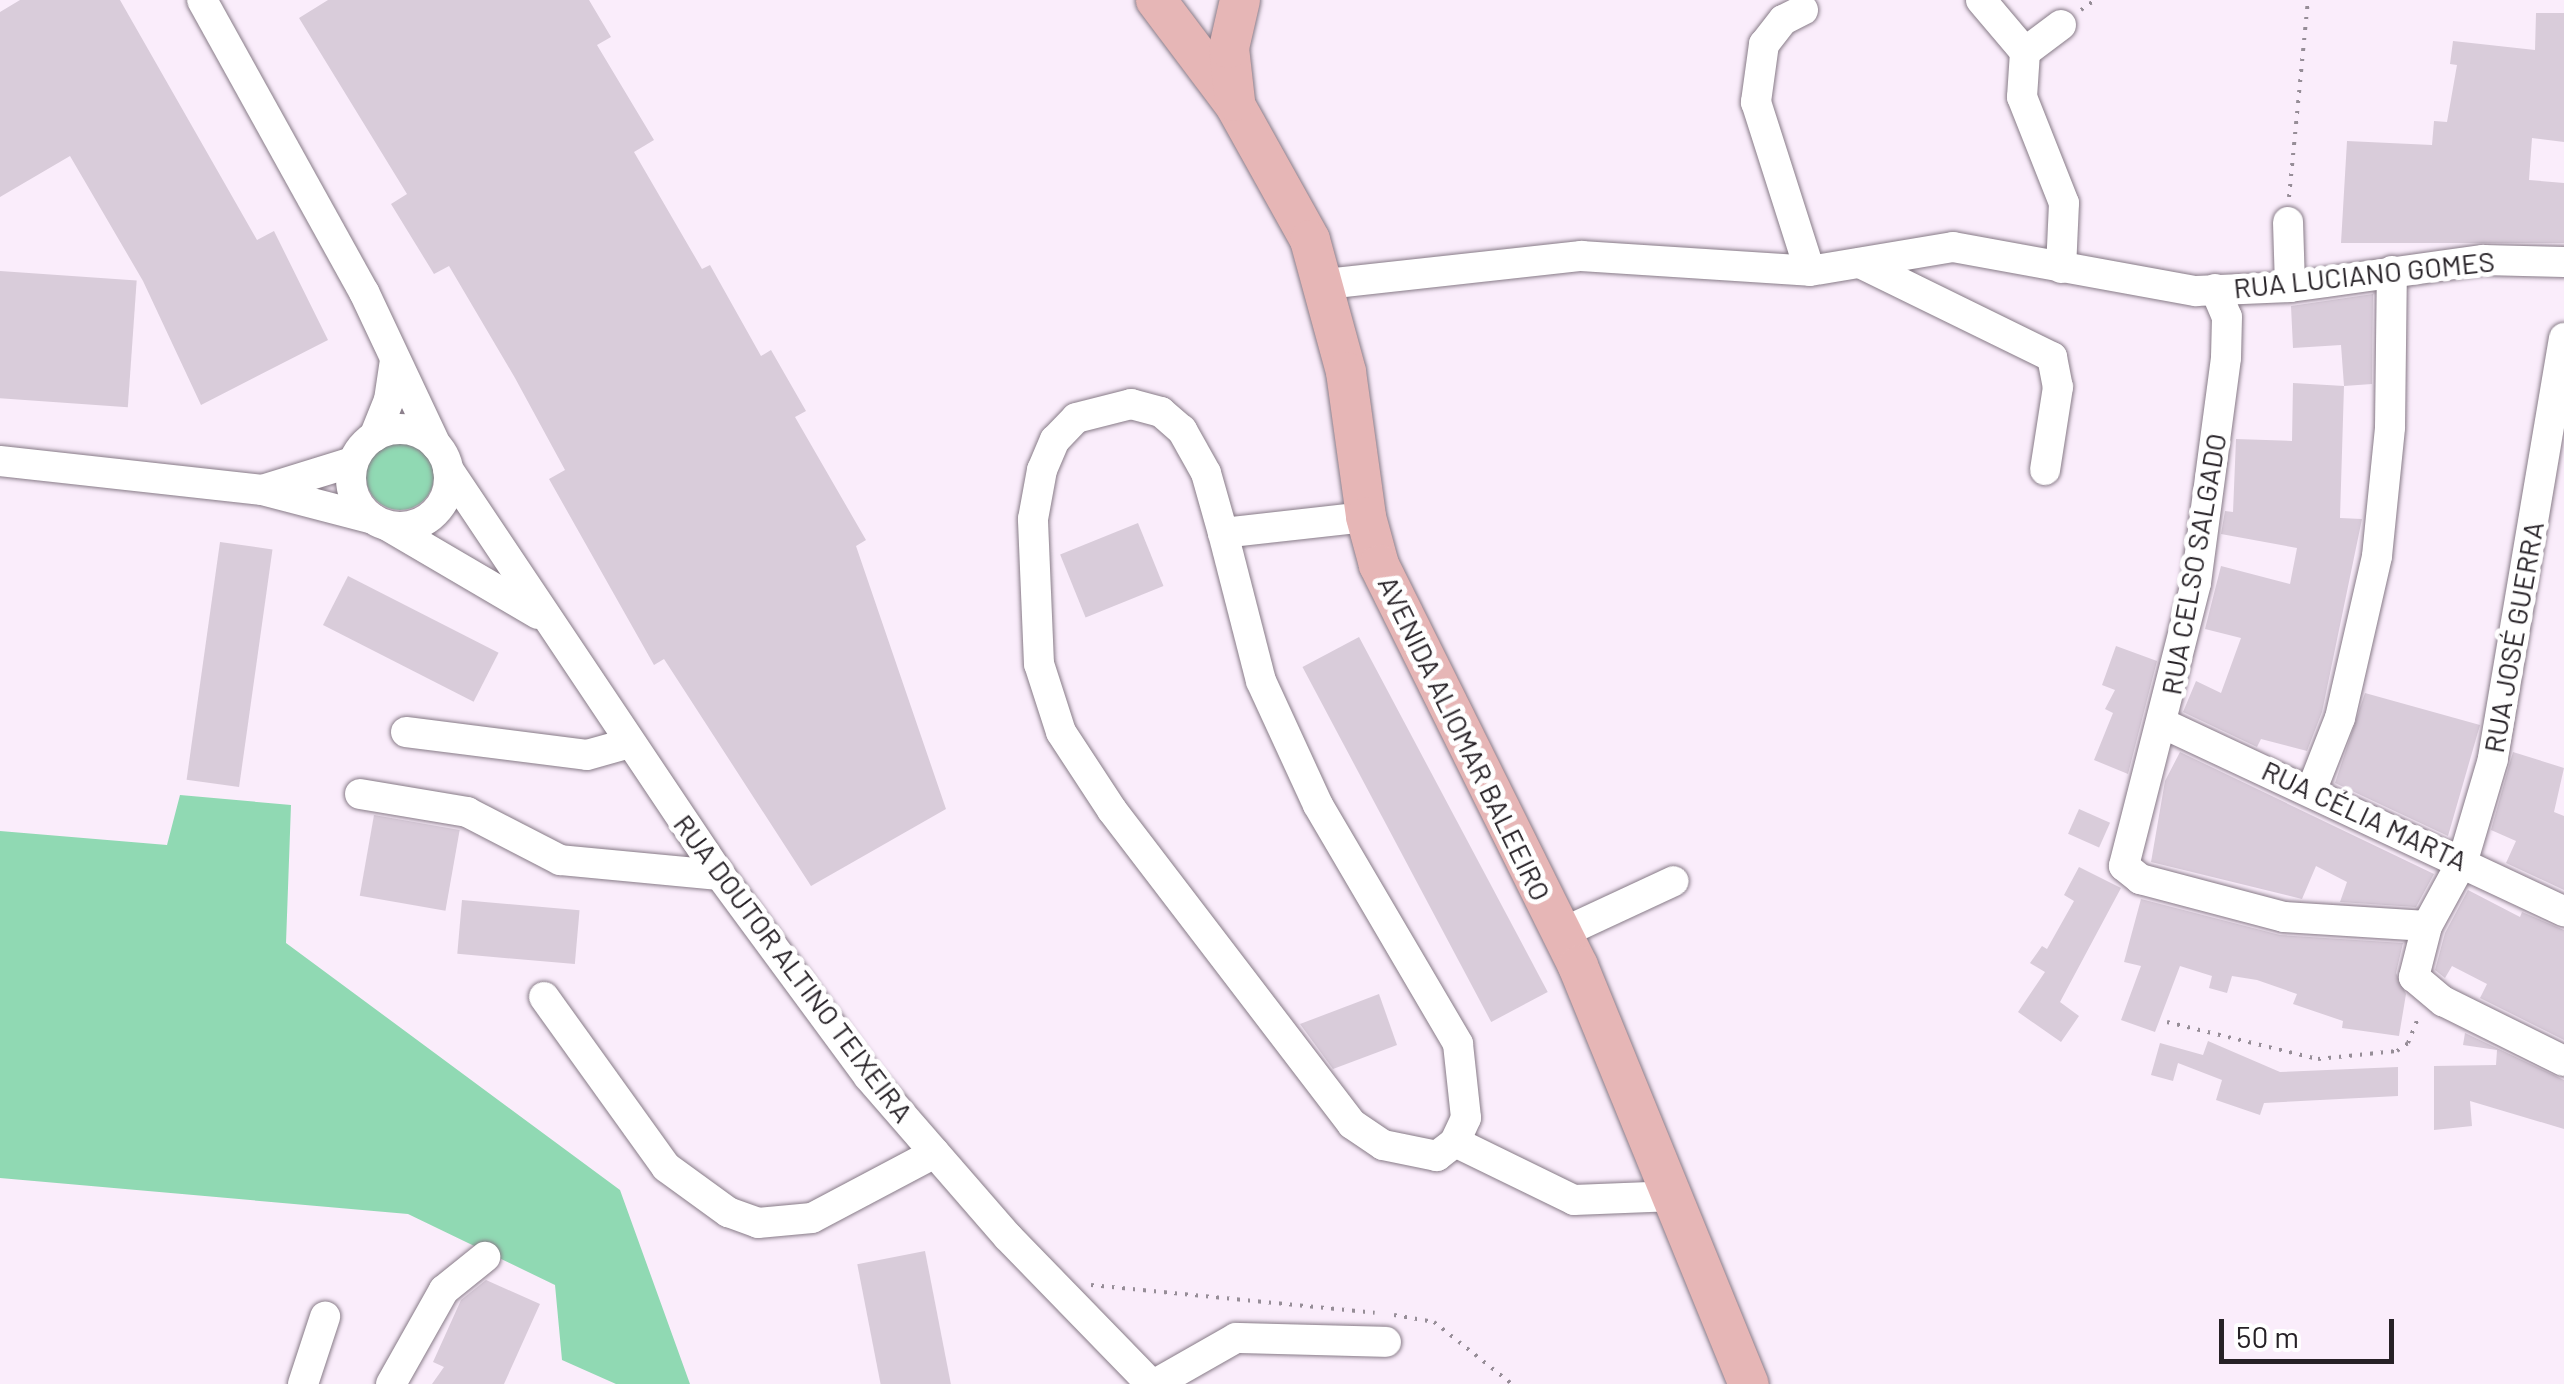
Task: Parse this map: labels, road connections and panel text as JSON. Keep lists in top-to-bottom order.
{
  "streets": {
    "main road": ["AVENIDA ALIOMAR BALEEIRO"],
    "street": [
      "RUA LUCIANO GOMES",
      "RUA CELSO SALGADO",
      "RUA JOSÉ GUERRA",
      "RUA CÉLIA MARTA",
      "RUA DOUTOR ALTINO TEIXEIRA"
    ]
  },
  "crossings": [
    ["RUA LUCIANO GOMES", "RUA CELSO SALGADO"],
    ["RUA LUCIANO GOMES", "AVENIDA ALIOMAR BALEEIRO"],
    ["RUA CELSO SALGADO", "RUA JOSÉ GUERRA"],
    ["RUA CELSO SALGADO", "RUA CÉLIA MARTA"],
    ["RUA JOSÉ GUERRA", "RUA CÉLIA MARTA"]
  ],
  "scale_bar": "50 m"
}
